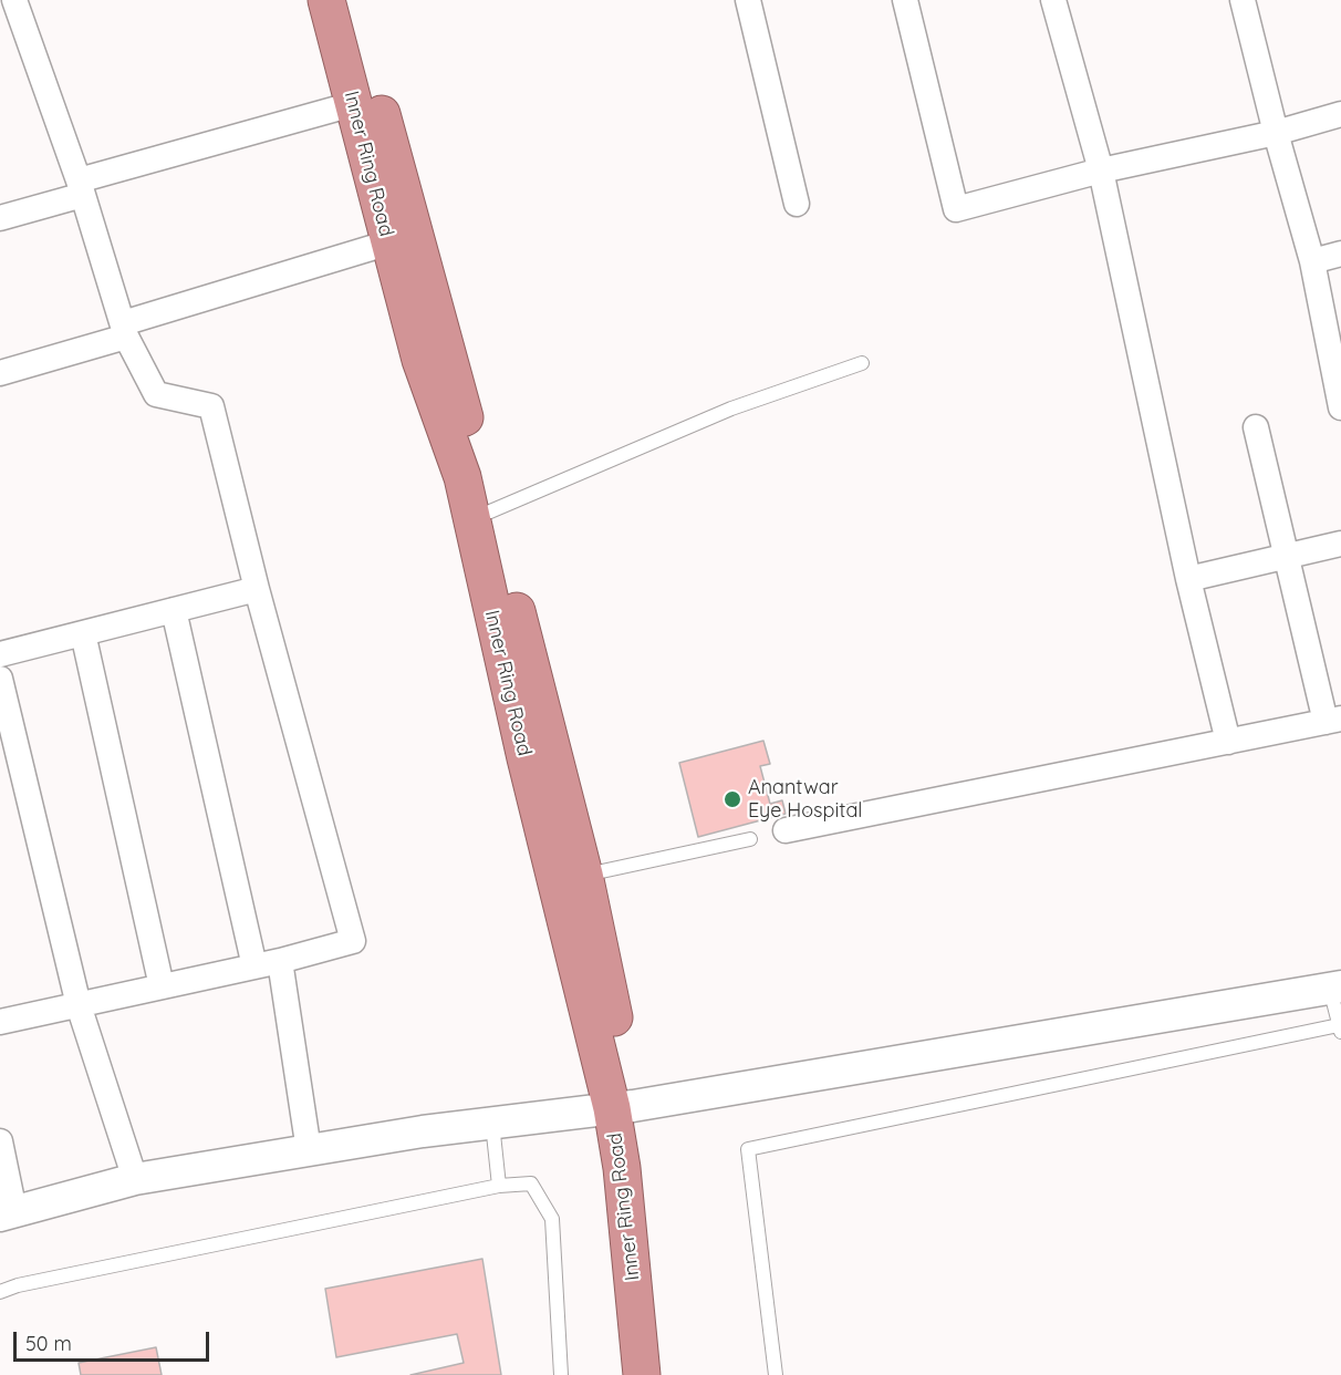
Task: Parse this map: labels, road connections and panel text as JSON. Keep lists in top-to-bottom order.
{
  "streets": {
    "highway": ["Inner Ring Road"]
  },
  "places": ["Anantwar Eye Hospital"],
  "scale_bar": "50 m"
}
